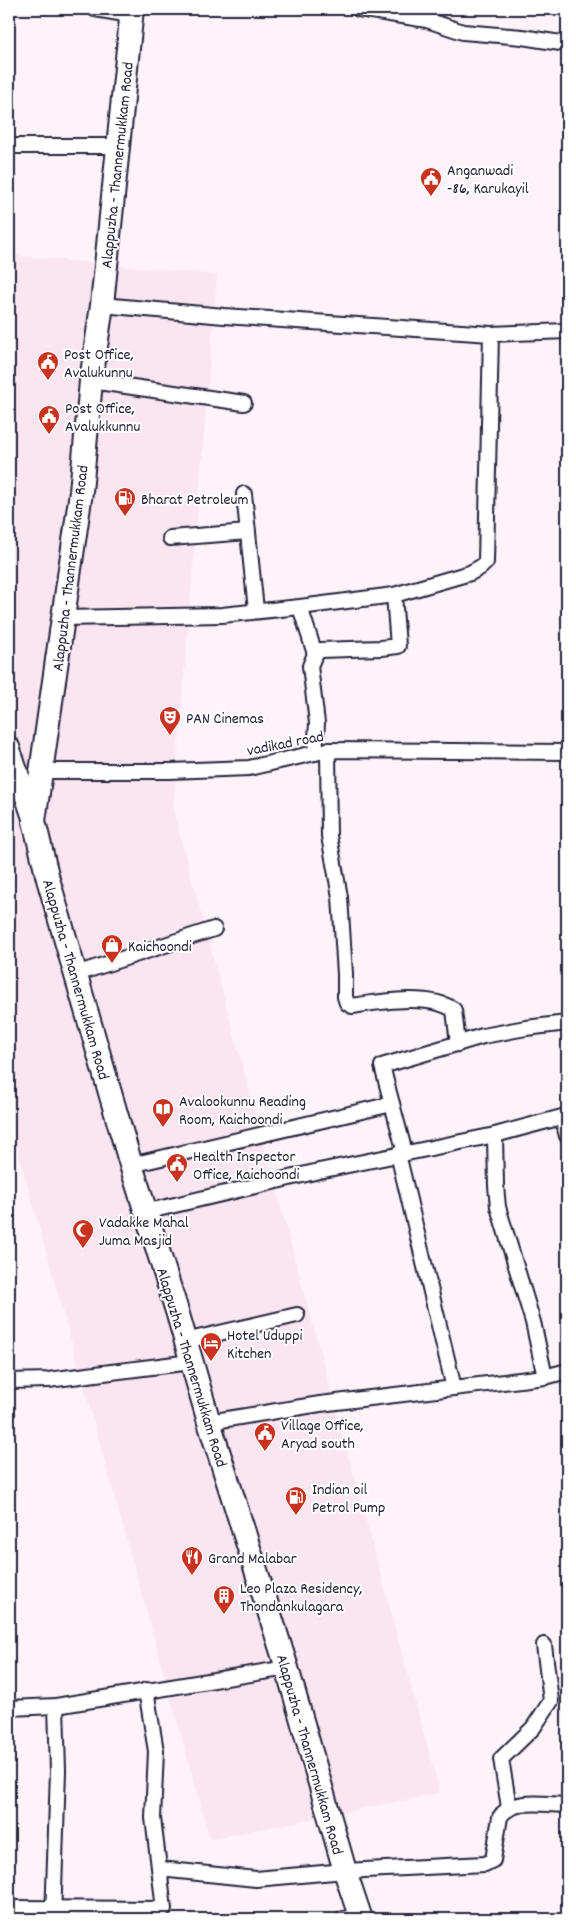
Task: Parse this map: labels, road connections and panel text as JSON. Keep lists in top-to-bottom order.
{
  "streets": {
    "main road": ["Alappuzha - Thannermukkam Road"],
    "street": ["vadikad road"]
  },
  "crossings": [
    ["Alappuzha - Thannermukkam Road", "vadikad road"]
  ],
  "places": {
    "public building": [
      "Anganwadi -86, Karukayil",
      "Post Office, Avalukunnu",
      "Post Office, Avalukkunnu",
      "Health Inspector Office, Kaichoondi",
      "Village Office, Aryad south"
    ],
    "fuel station": ["Bharat Petroleum", "Indian oil Petrol Pump"],
    "theatre": ["PAN Cinemas"],
    "shop": ["Kaichoondi"],
    "library": ["Avalookunnu Reading Room, Kaichoondi"],
    "mosque": ["Vadakke Mahal Juma Masjid"],
    "hotel": ["Hotel Uduppi Kitchen"],
    "restaurant": ["Grand Malabar"],
    "building": ["Leo Plaza Residency, Thondankulagara"]
  }
}
